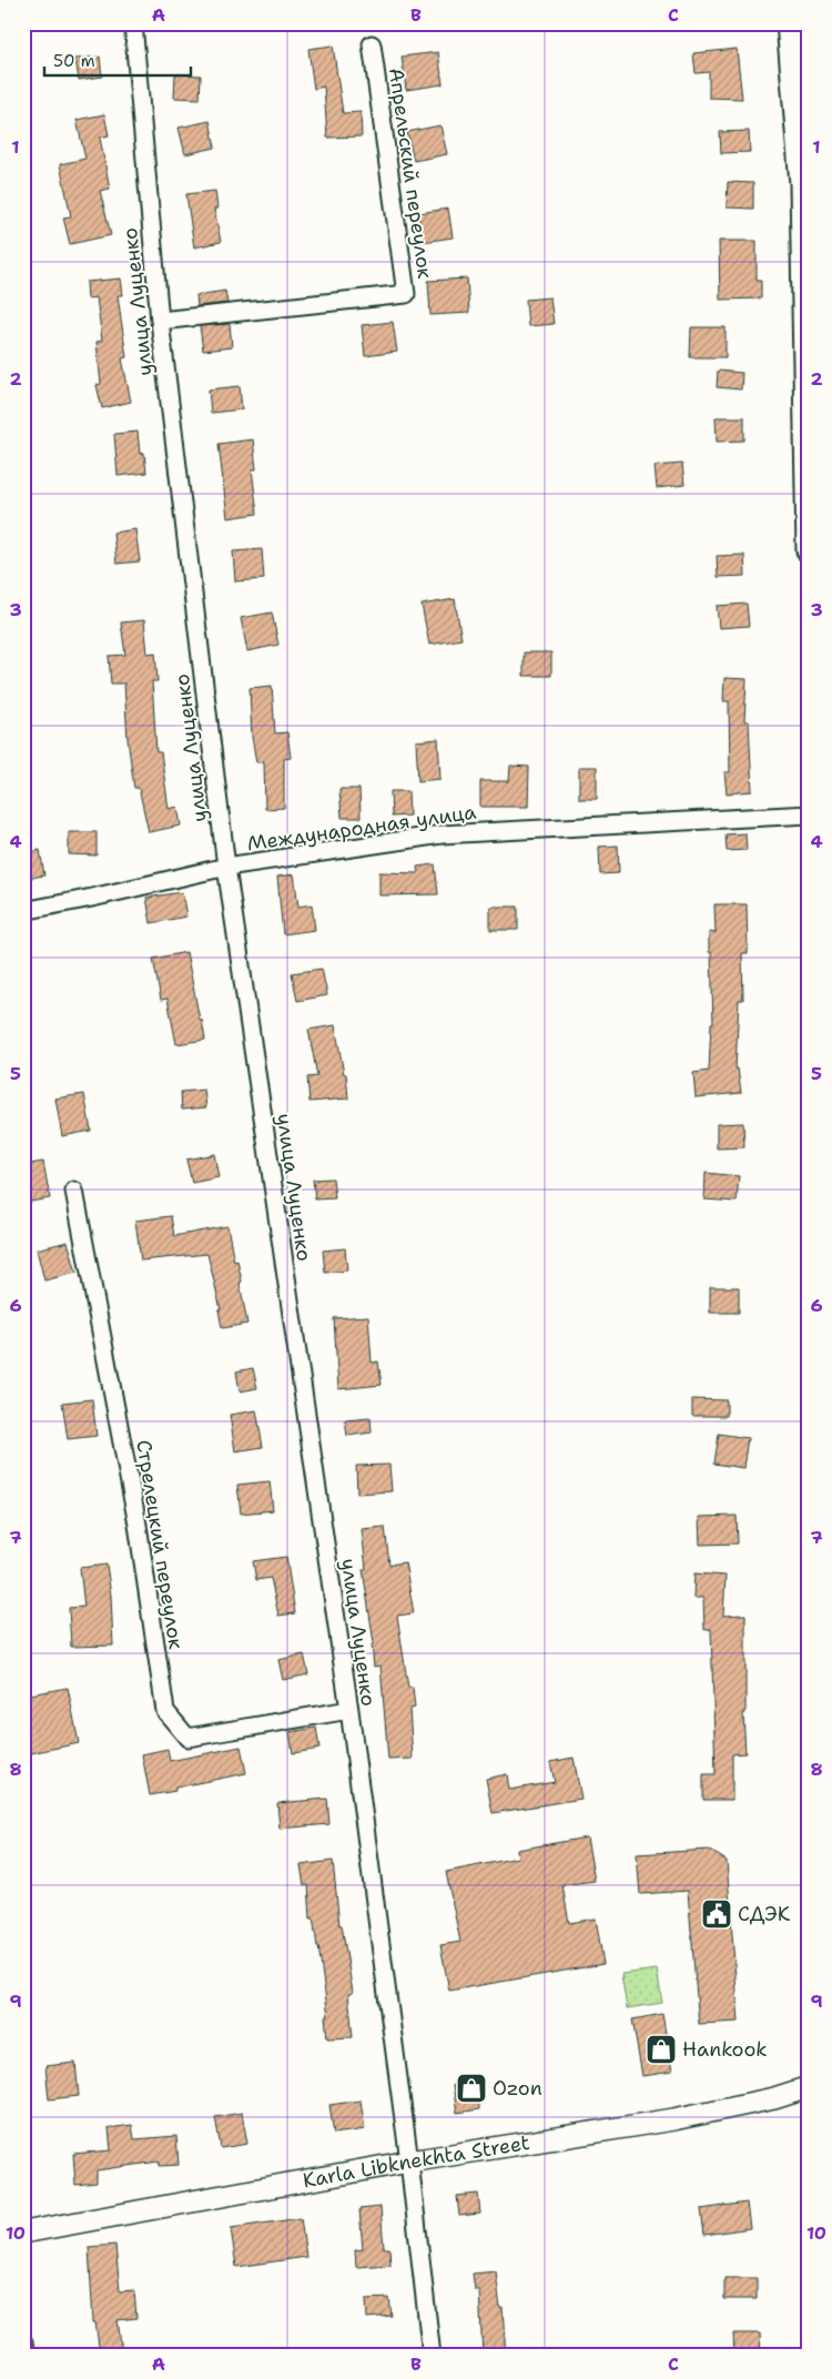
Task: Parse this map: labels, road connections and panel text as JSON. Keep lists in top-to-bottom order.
{
  "streets": {
    "street": [
      "Апрельский переулок",
      "улица Луценко",
      "Международная улица",
      "Стрелецкий переулок",
      "Karla Libknekhta Street"
    ]
  },
  "crossings": [
    ["Апрельский переулок", "улица Луценко"],
    ["улица Луценко", "Международная улица"],
    ["улица Луценко", "Стрелецкий переулок"],
    ["улица Луценко", "Karla Libknekhta Street"]
  ],
  "places": {
    "public building": ["СДЭК"],
    "shop": ["Hankook", "Ozon"]
  },
  "scale_bar": "50 m",
  "grid": {
    "columns": ["A", "B", "C"],
    "rows": [
      "1",
      "2",
      "3",
      "4",
      "5",
      "6",
      "7",
      "8",
      "9",
      "10"
    ]
  }
}
